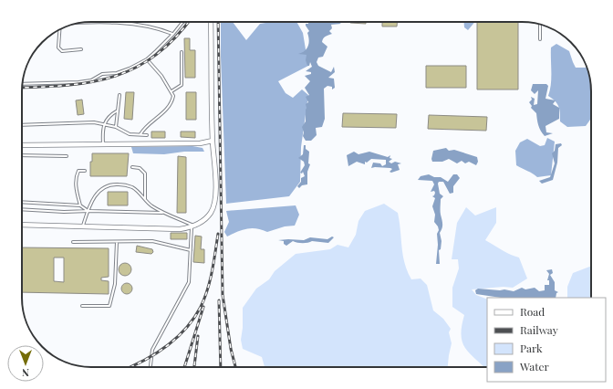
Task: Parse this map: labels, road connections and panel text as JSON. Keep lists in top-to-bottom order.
{
  "legend": [
    "Road",
    "Railway",
    "Park",
    "Water"
  ],
  "north": "bottom"
}
